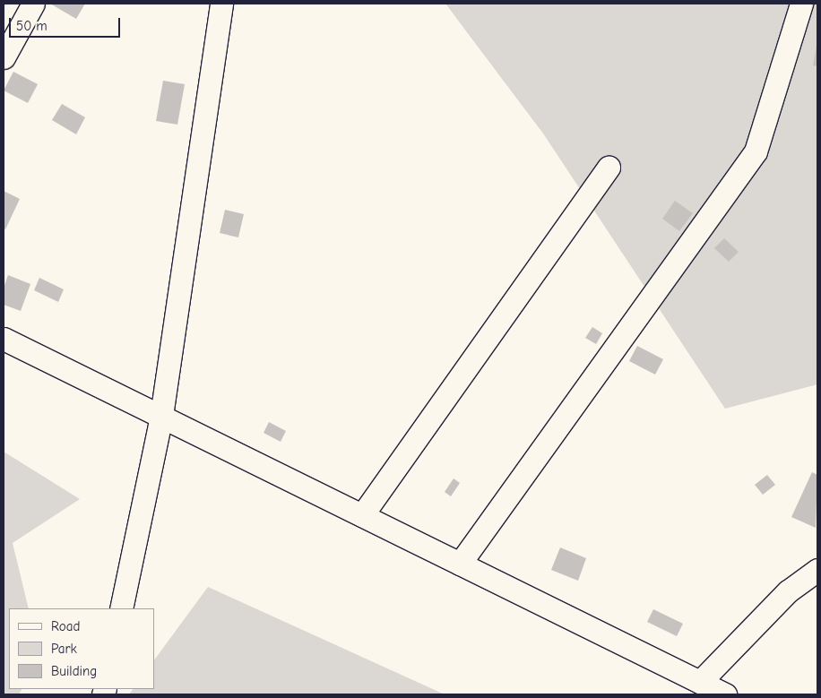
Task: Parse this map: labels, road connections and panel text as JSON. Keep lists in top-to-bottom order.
{
  "legend": ["Road", "Park", "Building"],
  "scale_bar": "50 m"
}
